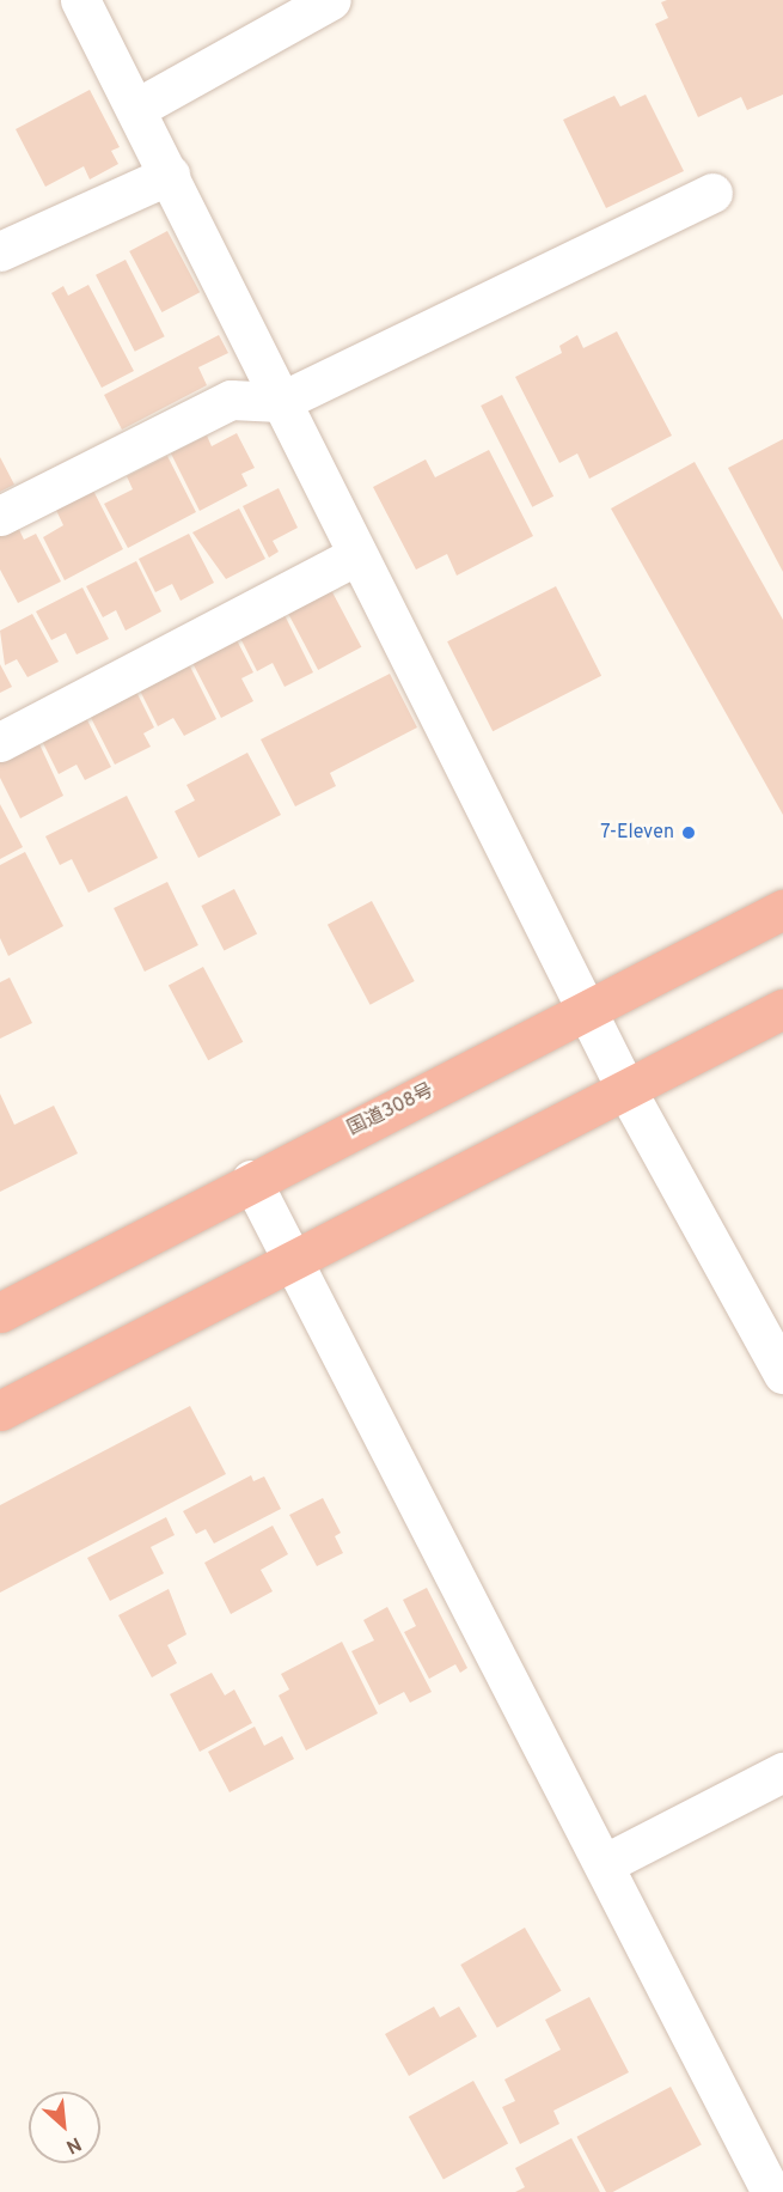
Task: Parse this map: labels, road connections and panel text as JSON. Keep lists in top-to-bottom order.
{
  "streets": {
    "highway": ["国道308号"]
  },
  "places": ["7-Eleven"],
  "north": "bottom right"
}
